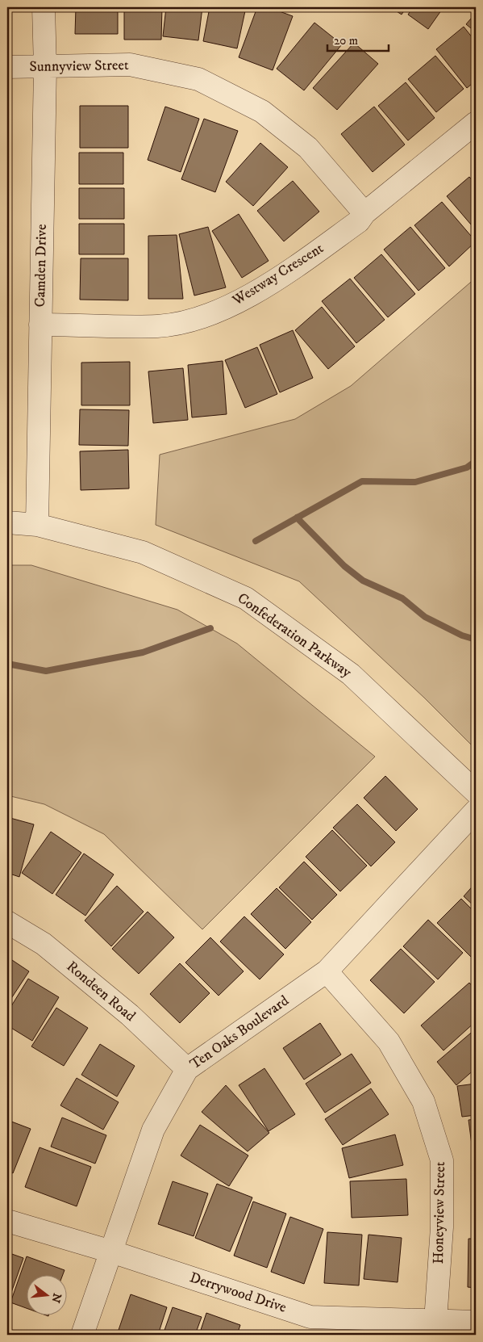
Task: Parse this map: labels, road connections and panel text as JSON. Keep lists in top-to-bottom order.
{
  "streets": {
    "street": [
      "Sunnyview Street",
      "Camden Drive",
      "Westway Crescent",
      "Confederation Parkway",
      "Rondeen Road",
      "Ten Oaks Boulevard",
      "Honeyview Street",
      "Derrywood Drive"
    ]
  },
  "crossings": [
    ["Sunnyview Street", "Camden Drive"],
    ["Sunnyview Street", "Westway Crescent"],
    ["Camden Drive", "Westway Crescent"],
    ["Camden Drive", "Confederation Parkway"],
    ["Rondeen Road", "Ten Oaks Boulevard"],
    ["Ten Oaks Boulevard", "Honeyview Street"],
    ["Ten Oaks Boulevard", "Derrywood Drive"],
    ["Honeyview Street", "Derrywood Drive"]
  ],
  "scale_bar": "20 m",
  "north": "right"
}
